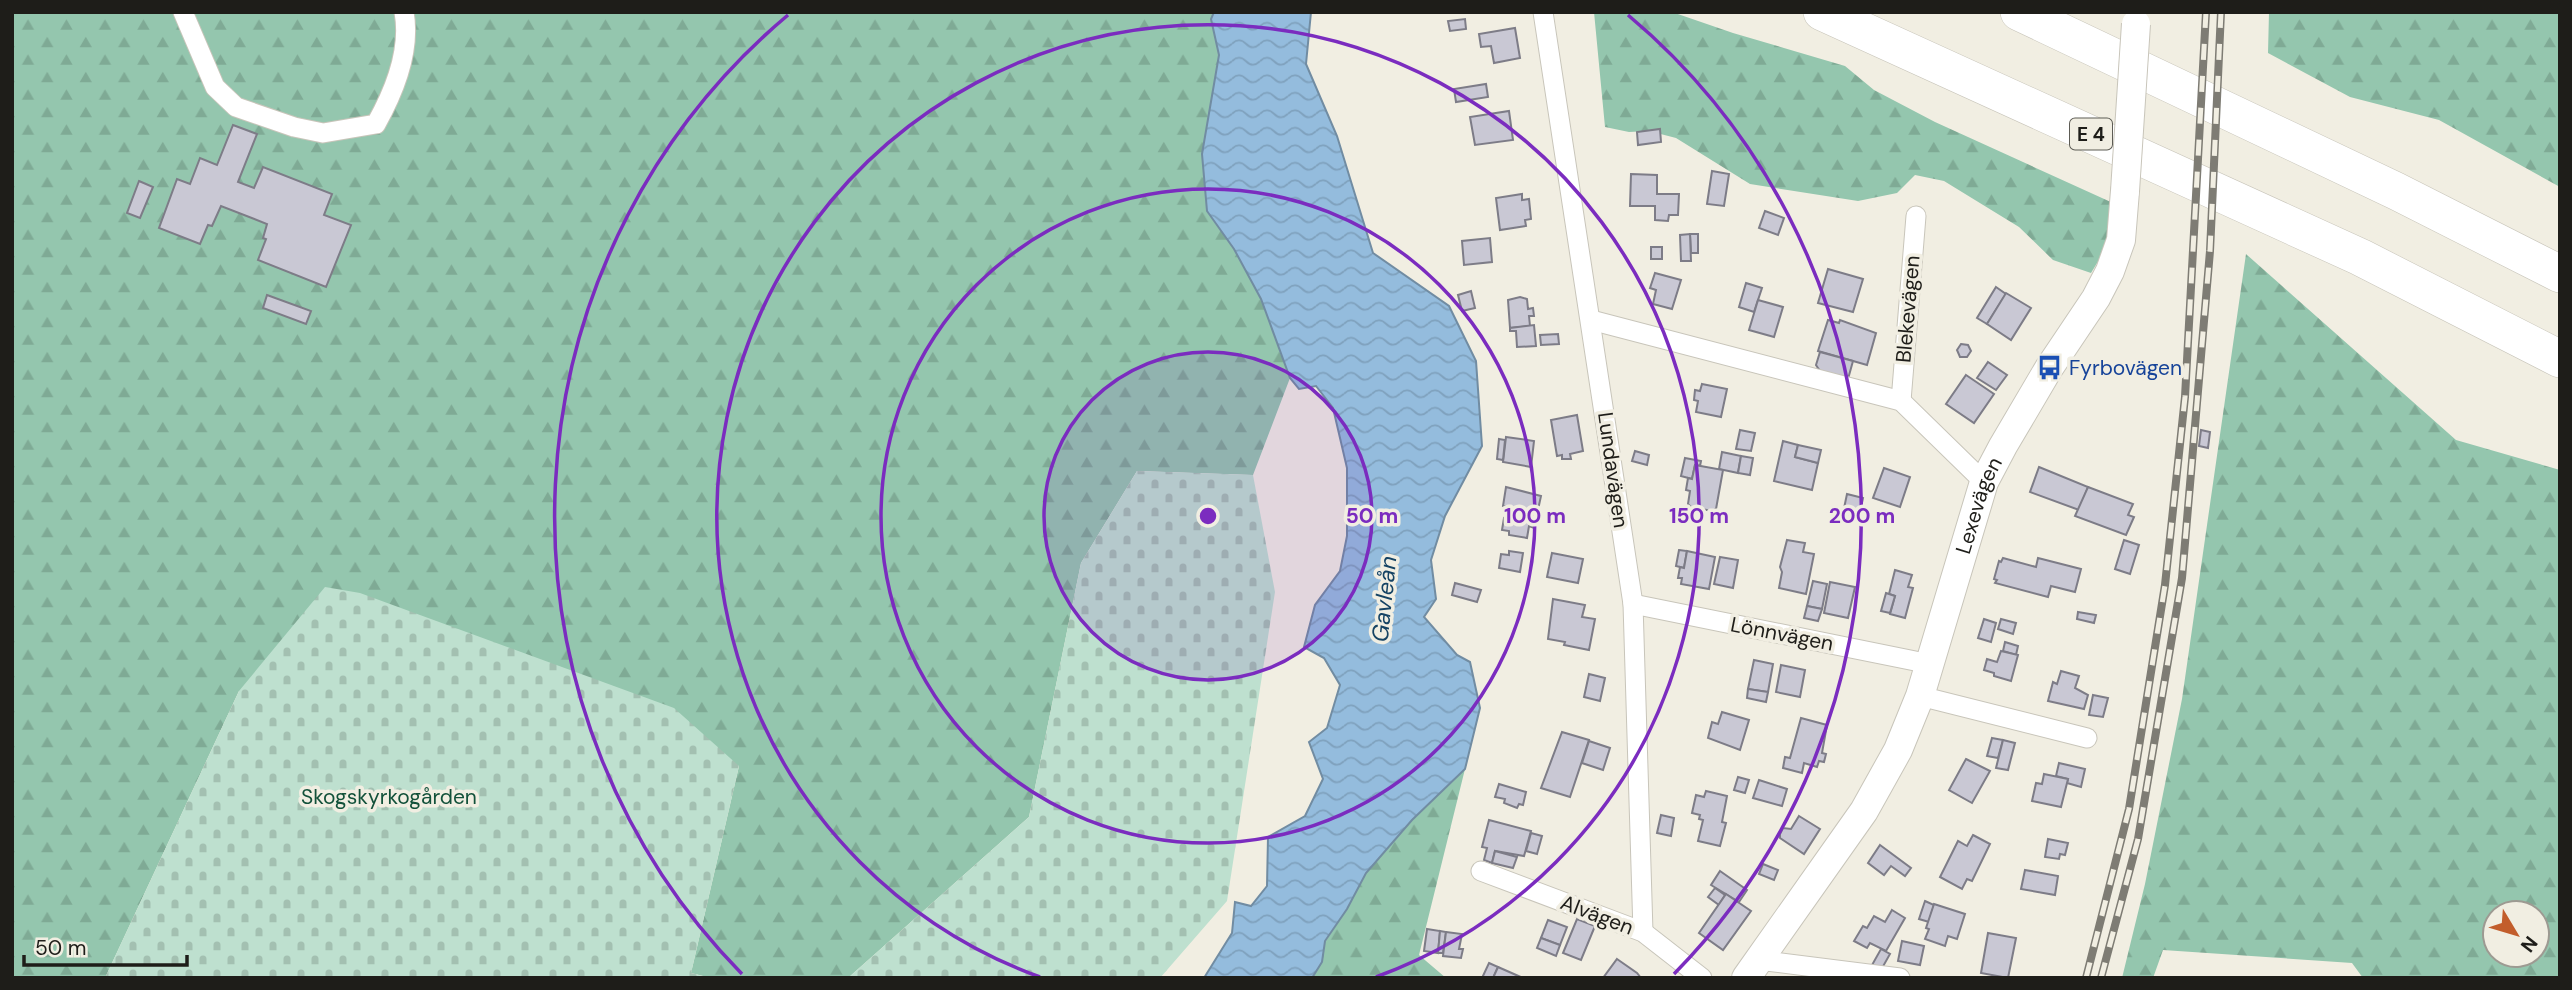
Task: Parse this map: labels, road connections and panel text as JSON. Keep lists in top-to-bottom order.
{
  "streets": {
    "highway": ["E 4"],
    "street": [
      "Blekevägen",
      "Lundavägen",
      "Lexevägen",
      "Lönnvägen",
      "Alvägen"
    ]
  },
  "crossings": [
    ["Lundavägen", "Lönnvägen"],
    ["Lundavägen", "Alvägen"],
    ["Lexevägen", "Lönnvägen"]
  ],
  "water": ["Gavleån"],
  "parks": ["Skogskyrkogården"],
  "places": {
    "bus stop": ["Fyrbovägen"]
  },
  "scale_bar": "50 m",
  "north": "bottom right",
  "rings": [
    "50 m",
    "100 m",
    "150 m",
    "200 m"
  ]
}
